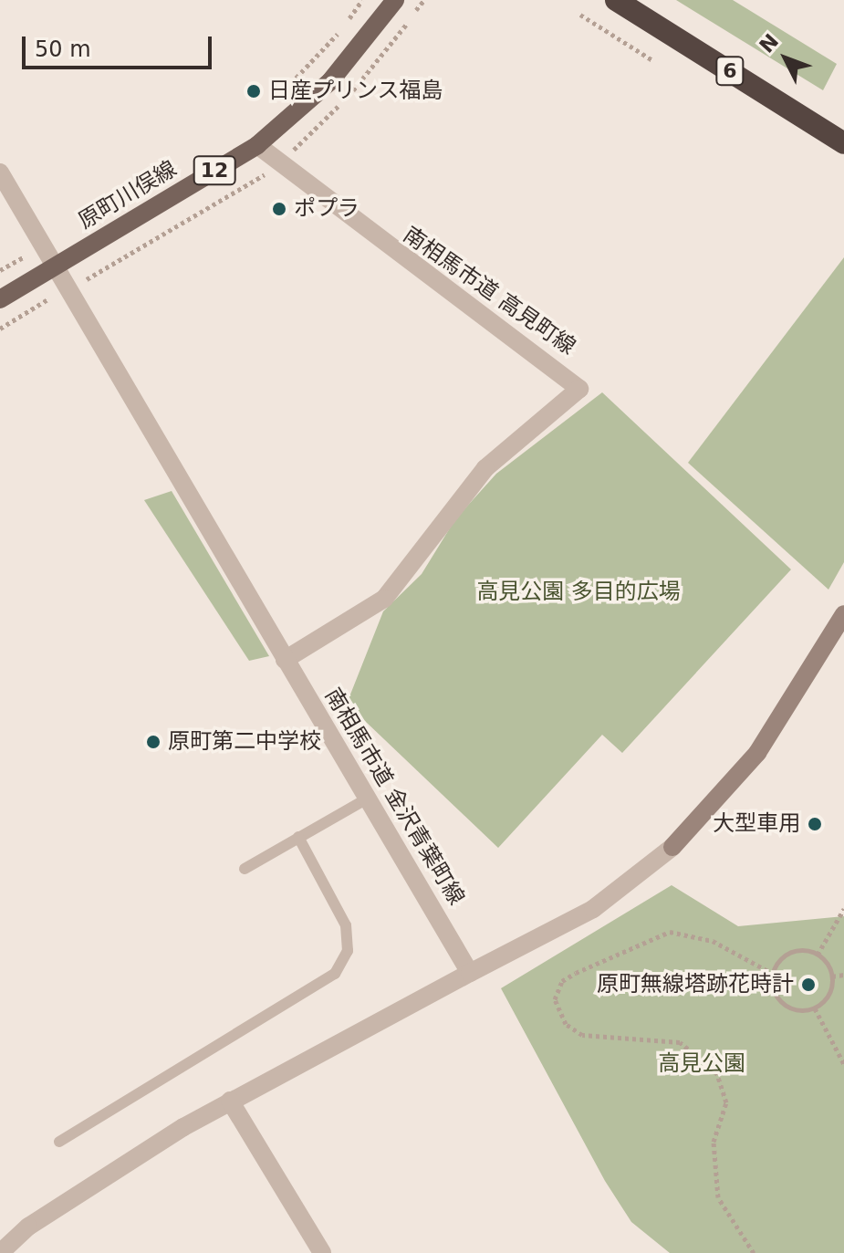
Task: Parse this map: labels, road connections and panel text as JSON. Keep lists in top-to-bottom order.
{
  "streets": {
    "highway": ["6"],
    "main road": ["12", "原町川俣線"],
    "street": ["南相馬市道 高見町線", "南相馬市道 金沢青葉町線"]
  },
  "crossings": [
    ["原町川俣線", "南相馬市道 高見町線"],
    ["原町川俣線", "南相馬市道 金沢青葉町線"],
    ["南相馬市道 高見町線", "南相馬市道 金沢青葉町線"]
  ],
  "parks": ["高見公園 多目的広場", "高見公園"],
  "places": [
    "日産プリンス福島",
    "ポプラ",
    "原町第二中学校",
    "大型車用",
    "原町無線塔跡花時計"
  ],
  "scale_bar": "50 m",
  "north": "top left"
}
